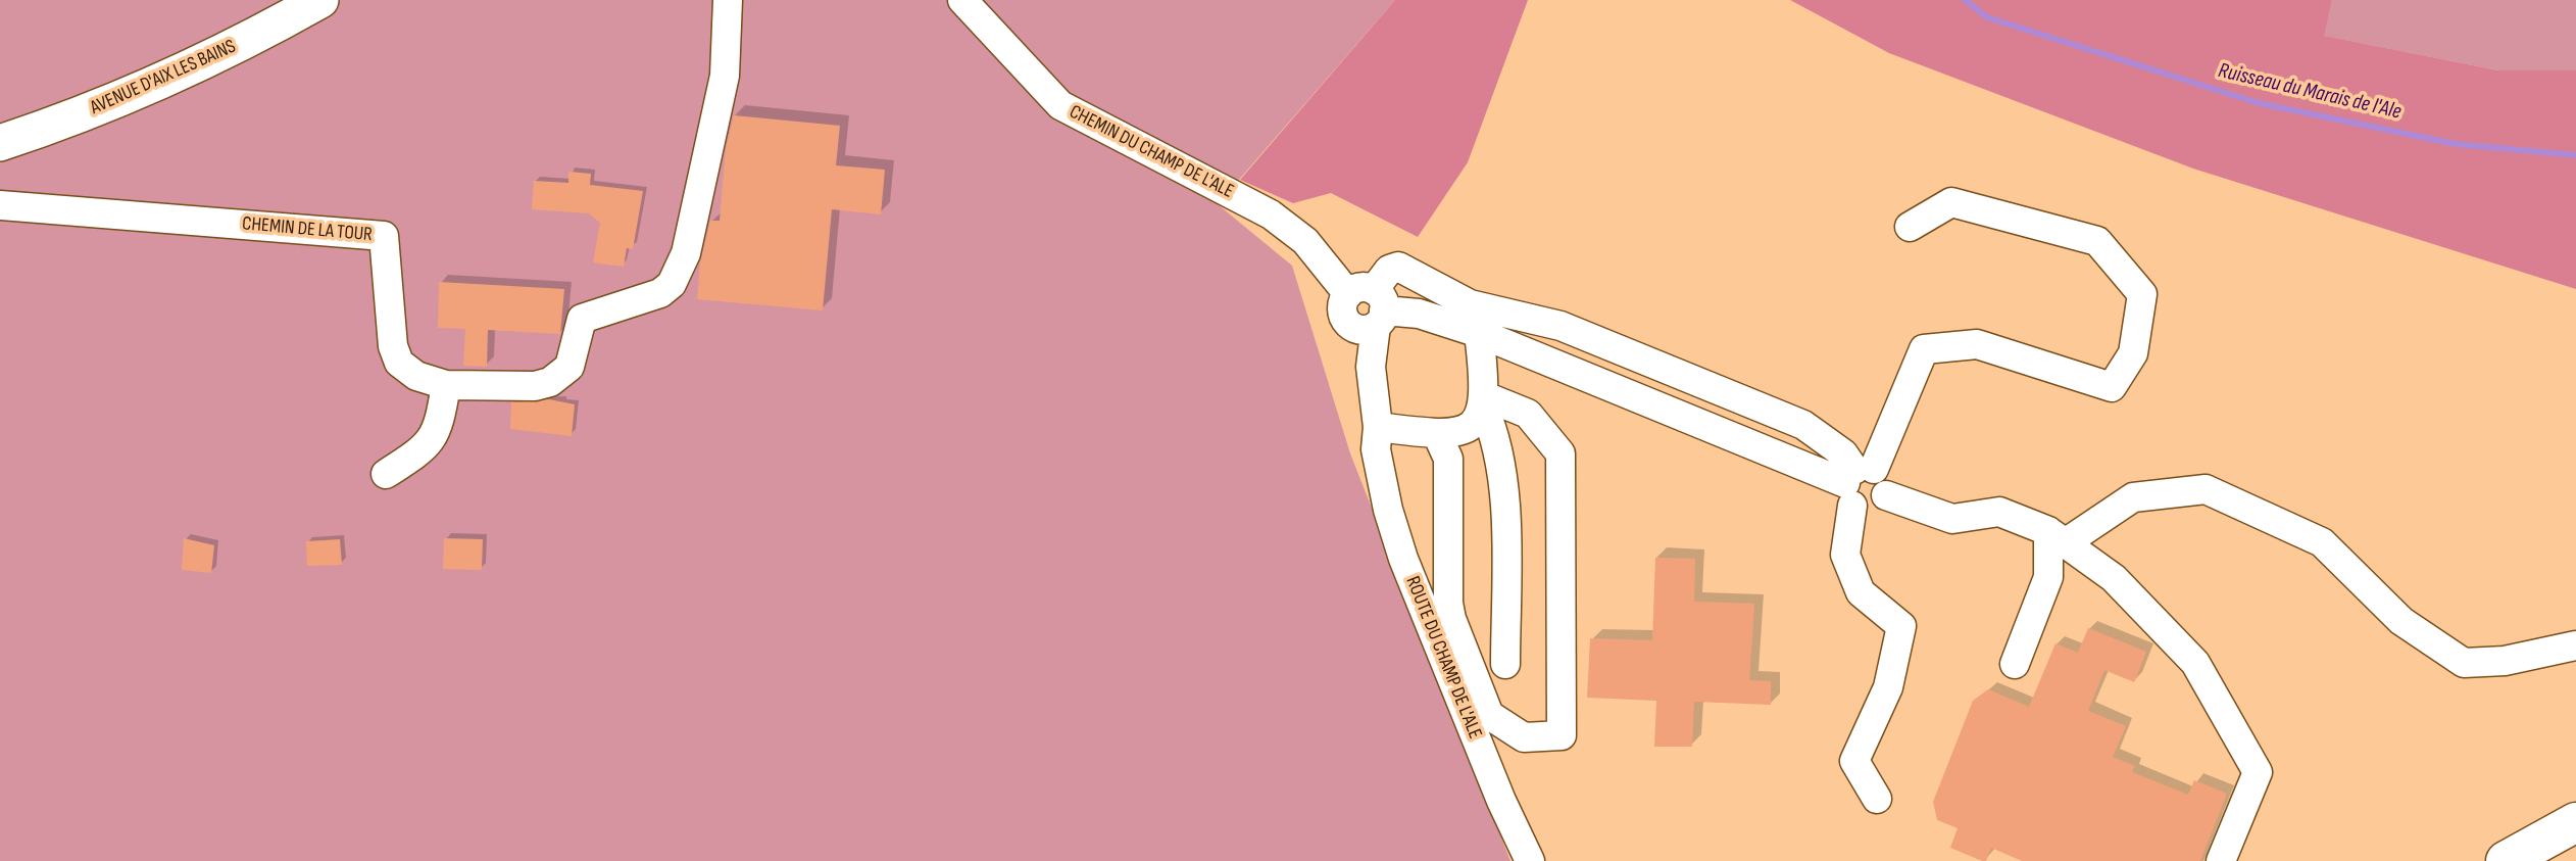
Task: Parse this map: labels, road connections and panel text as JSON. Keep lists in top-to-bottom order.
{
  "streets": {
    "main road": ["AVENUE D'AIX LES BAINS"],
    "street": ["CHEMIN DU CHAMP DE L'ALE", "CHEMIN DE LA TOUR", "ROUTE DU CHAMP DE L'ALE"]
  },
  "crossings": [
    ["CHEMIN DU CHAMP DE L'ALE", "ROUTE DU CHAMP DE L'ALE"]
  ],
  "water": ["Ruisseau du Marais de l'Ale"]
}
